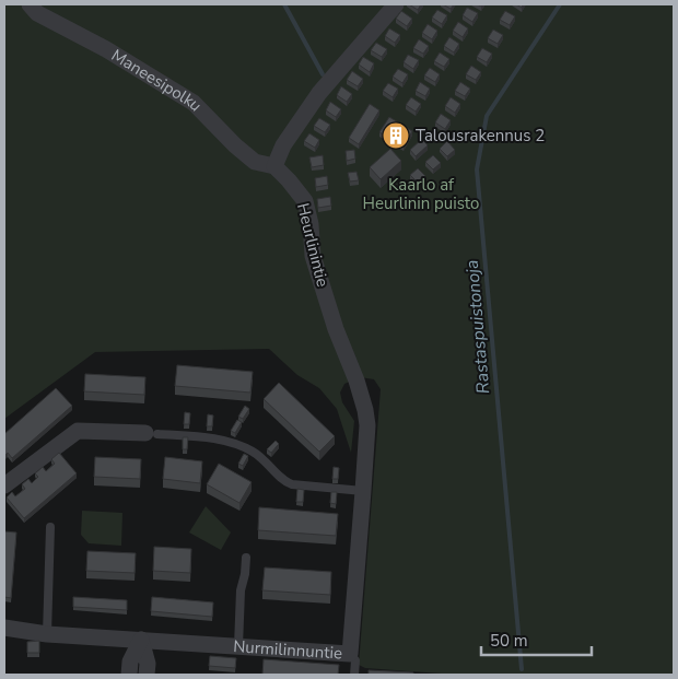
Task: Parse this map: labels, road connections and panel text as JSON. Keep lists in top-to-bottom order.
{
  "streets": {
    "street": ["Maneesipolku", "Heurlinintie", "Nurmilinnuntie"]
  },
  "crossings": [
    ["Maneesipolku", "Heurlinintie"],
    ["Heurlinintie", "Nurmilinnuntie"]
  ],
  "water": ["Rastaspuistonoja"],
  "parks": ["Kaarlo af Heurlinin puisto"],
  "places": {
    "building": ["Talousrakennus 2"]
  },
  "scale_bar": "50 m"
}
